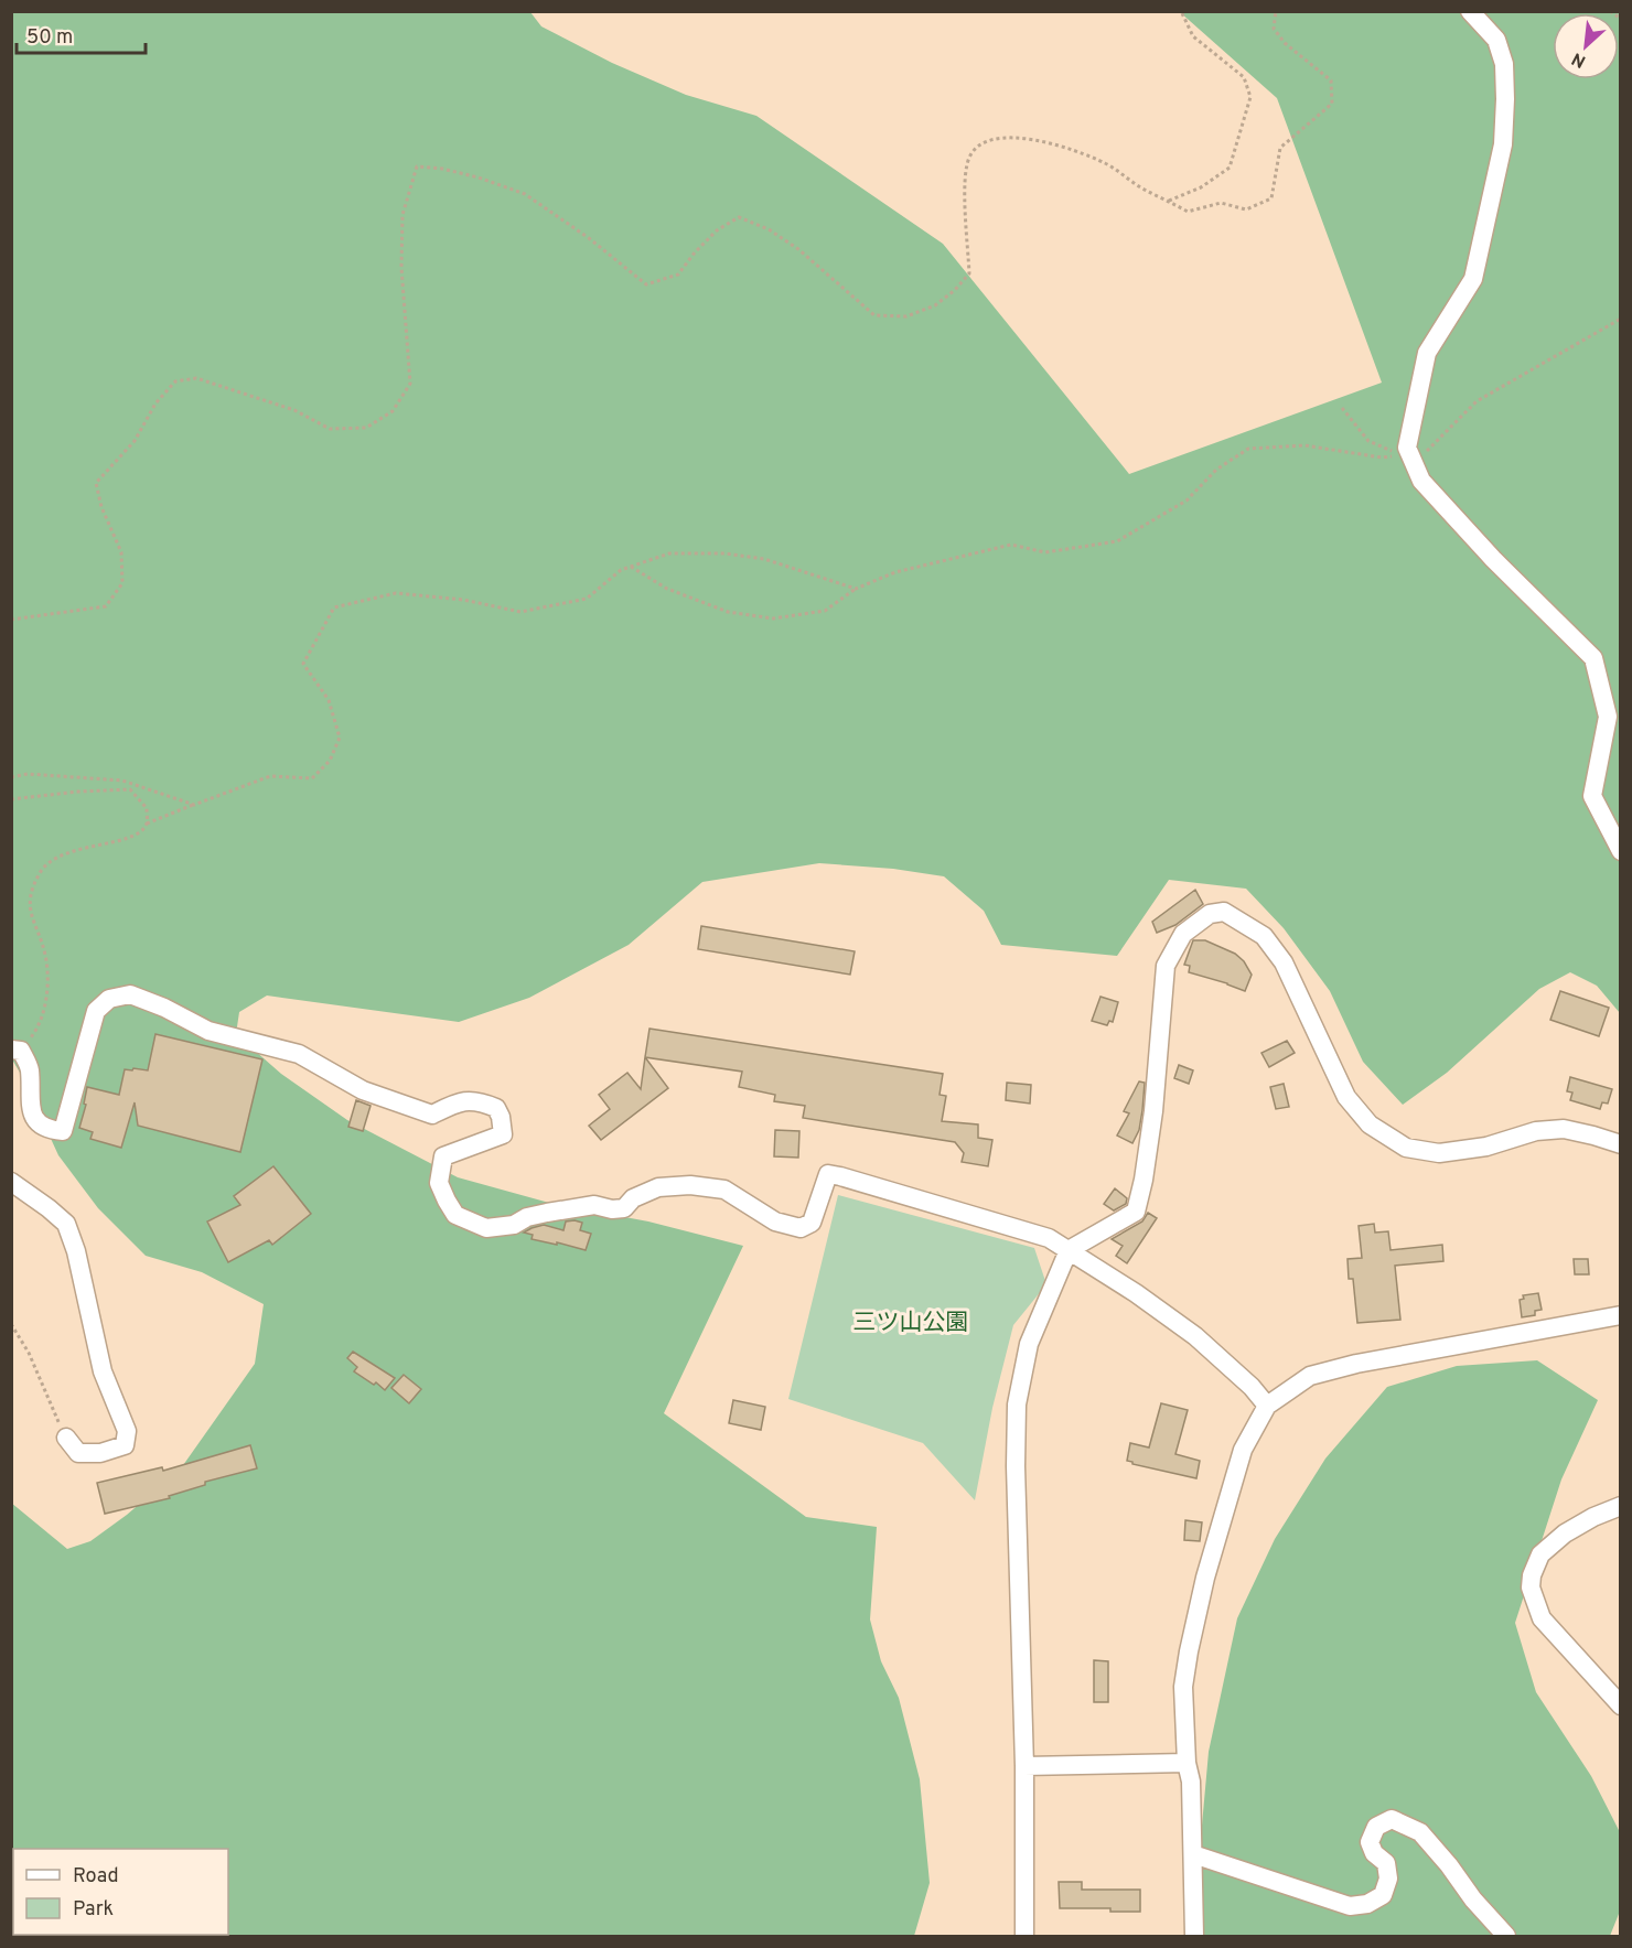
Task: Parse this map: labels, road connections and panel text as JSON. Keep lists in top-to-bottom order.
{
  "parks": ["三ツ山公園"],
  "legend": ["Road", "Park"],
  "scale_bar": "50 m",
  "north": "bottom left"
}
